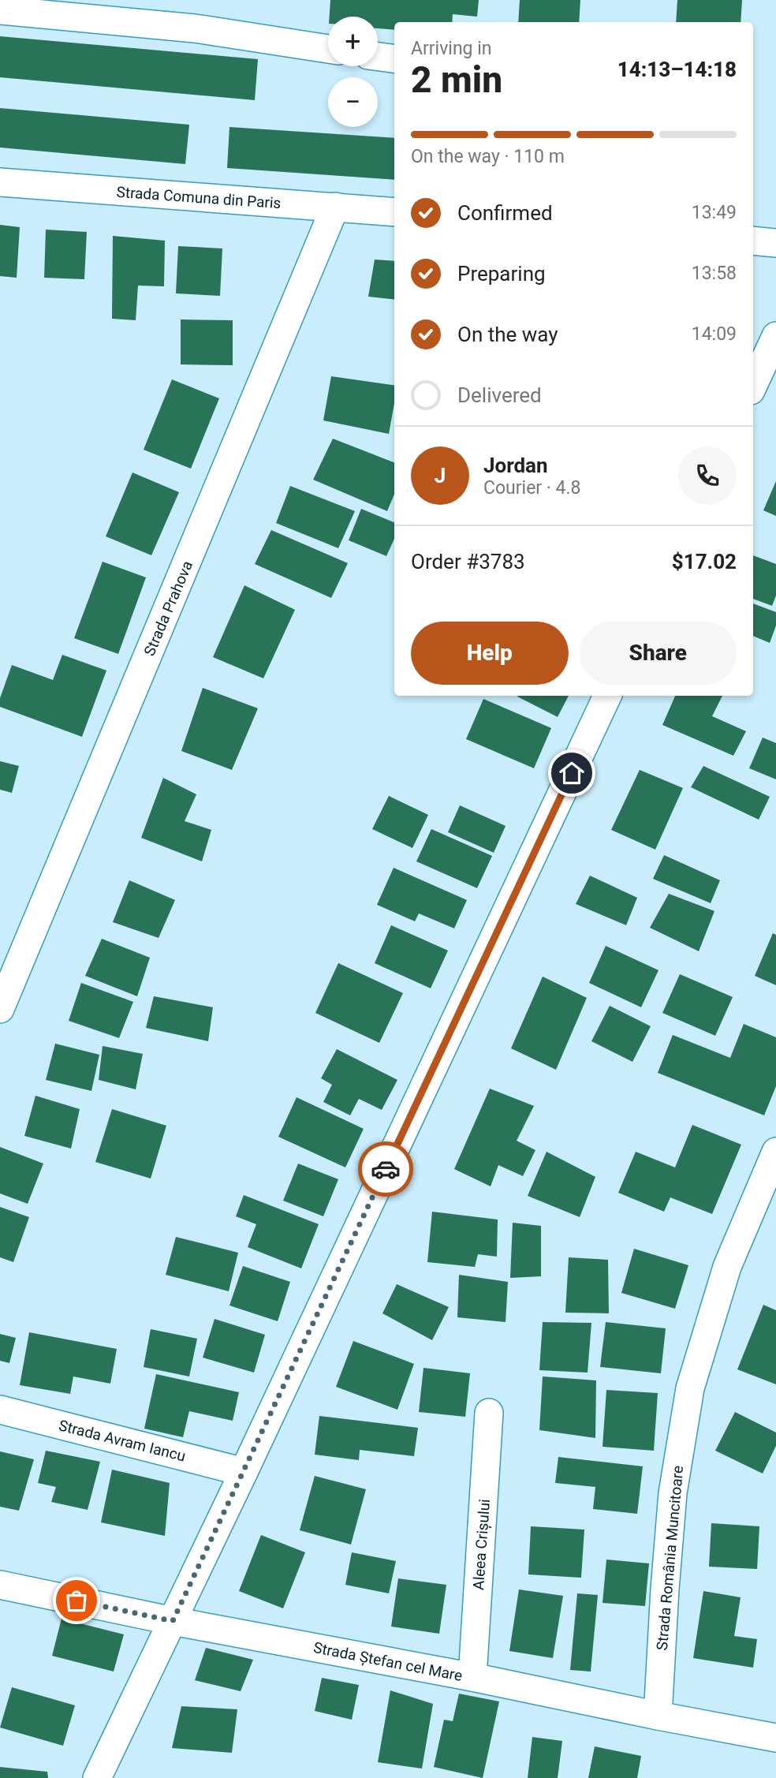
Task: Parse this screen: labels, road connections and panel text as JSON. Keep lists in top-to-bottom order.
{
  "streets": {
    "street": [
      "Strada Comuna din Paris",
      "Strada Prahova",
      "Strada Avram Iancu",
      "Aleea Crișului",
      "Strada România Muncitoare",
      "Strada Ștefan cel Mare"
    ]
  },
  "crossings": [
    ["Strada Comuna din Paris", "Strada Prahova"],
    ["Aleea Crișului", "Strada Ștefan cel Mare"],
    ["Strada România Muncitoare", "Strada Ștefan cel Mare"]
  ],
  "page": {
    "map_buttons": ["+", "−"],
    "heading": ["2 min", "Arriving in", "14:13–14:18"],
    "panel": [
      "Jordan",
      "Courier · 4.8",
      "Order #3783",
      "$17.02"
    ],
    "bar": "On the way · 110 m",
    "list": [
      ["Confirmed", "13:49"],
      ["Preparing", "13:58"],
      ["On the way", "14:09"],
      "Delivered"
    ],
    "round": "J",
    "buttons": ["Help", "Share"]
  }
}
